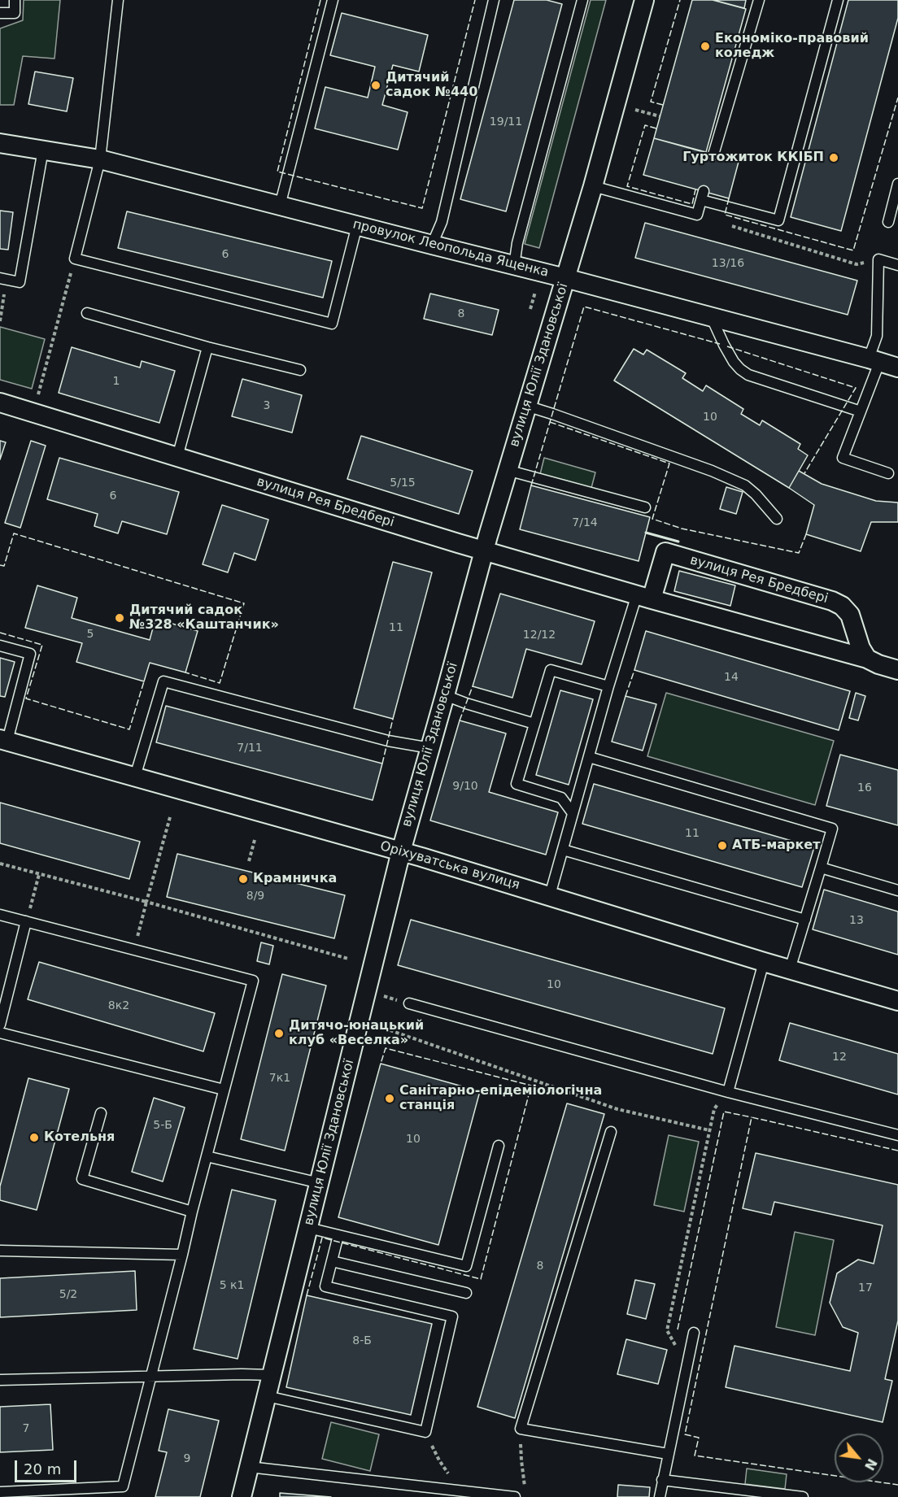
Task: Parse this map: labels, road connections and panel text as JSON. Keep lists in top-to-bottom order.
{
  "streets": {
    "street": [
      "провулок Леопольда Ященка",
      "вулиця Юлії Здановської",
      "вулиця Рея Бредбері",
      "Оріхуватська вулиця"
    ]
  },
  "crossings": [
    ["провулок Леопольда Ященка", "вулиця Юлії Здановської"],
    ["вулиця Юлії Здановської", "вулиця Рея Бредбері"],
    ["вулиця Юлії Здановської", "Оріхуватська вулиця"]
  ],
  "places": [
    "Економіко-правовий коледж",
    "Дитячий садок №440",
    "Гуртожиток ККІБП",
    "Дитячий садок №328 «Каштанчик»",
    "АТБ-маркет",
    "Крамничка",
    "Дитячо-юнацький клуб «Веселка»",
    "Санітарно-епідеміологічна станція",
    "Котельня"
  ],
  "house_numbers": [
    "19/11",
    "6",
    "13/16",
    "8",
    "1",
    "3",
    "10",
    "5/15",
    "6",
    "7/14",
    "11",
    "5",
    "12/12",
    "14",
    "7/11",
    "9/10",
    "16",
    "11",
    "8/9",
    "13",
    "10",
    "8к2",
    "12",
    "7к1",
    "5-Б",
    "10",
    "8",
    "5 к1",
    "17",
    "5/2",
    "8-Б",
    "7",
    "9"
  ],
  "scale_bar": "20 m",
  "north": "bottom right"
}
